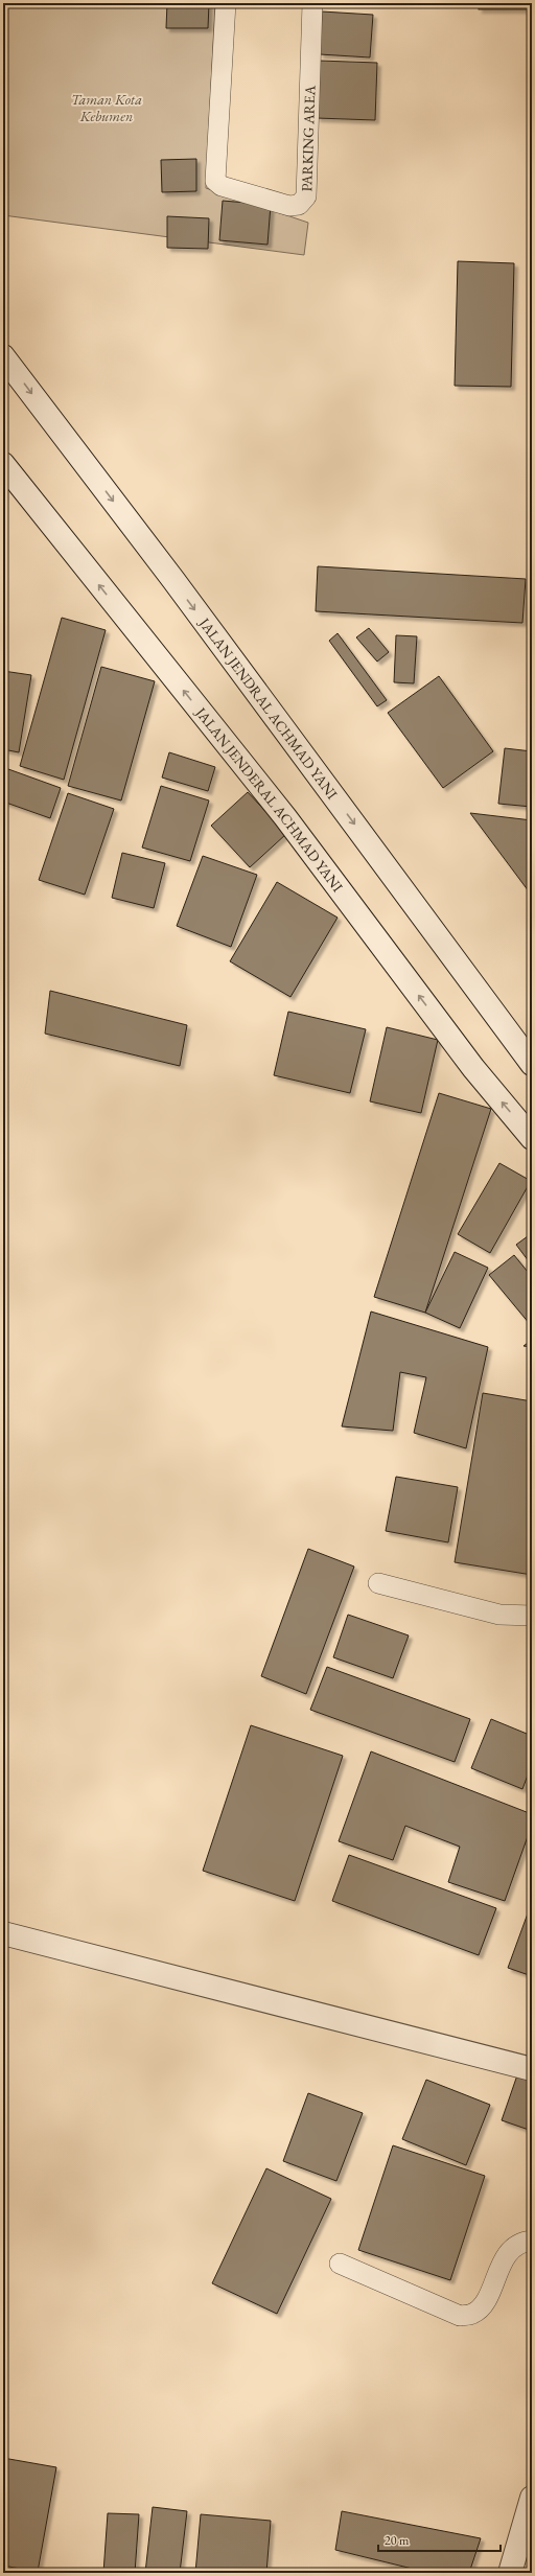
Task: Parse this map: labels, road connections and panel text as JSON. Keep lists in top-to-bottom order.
{
  "streets": {
    "main road": ["JALAN JENDRAL ACHMAD YANI", "JALAN JENDERAL ACHMAD YANI"],
    "lane": ["PARKING AREA"]
  },
  "one_way": ["JALAN JENDRAL ACHMAD YANI", "JALAN JENDERAL ACHMAD YANI"],
  "parks": ["Taman Kota Kebumen"],
  "scale_bar": "20 m"
}
